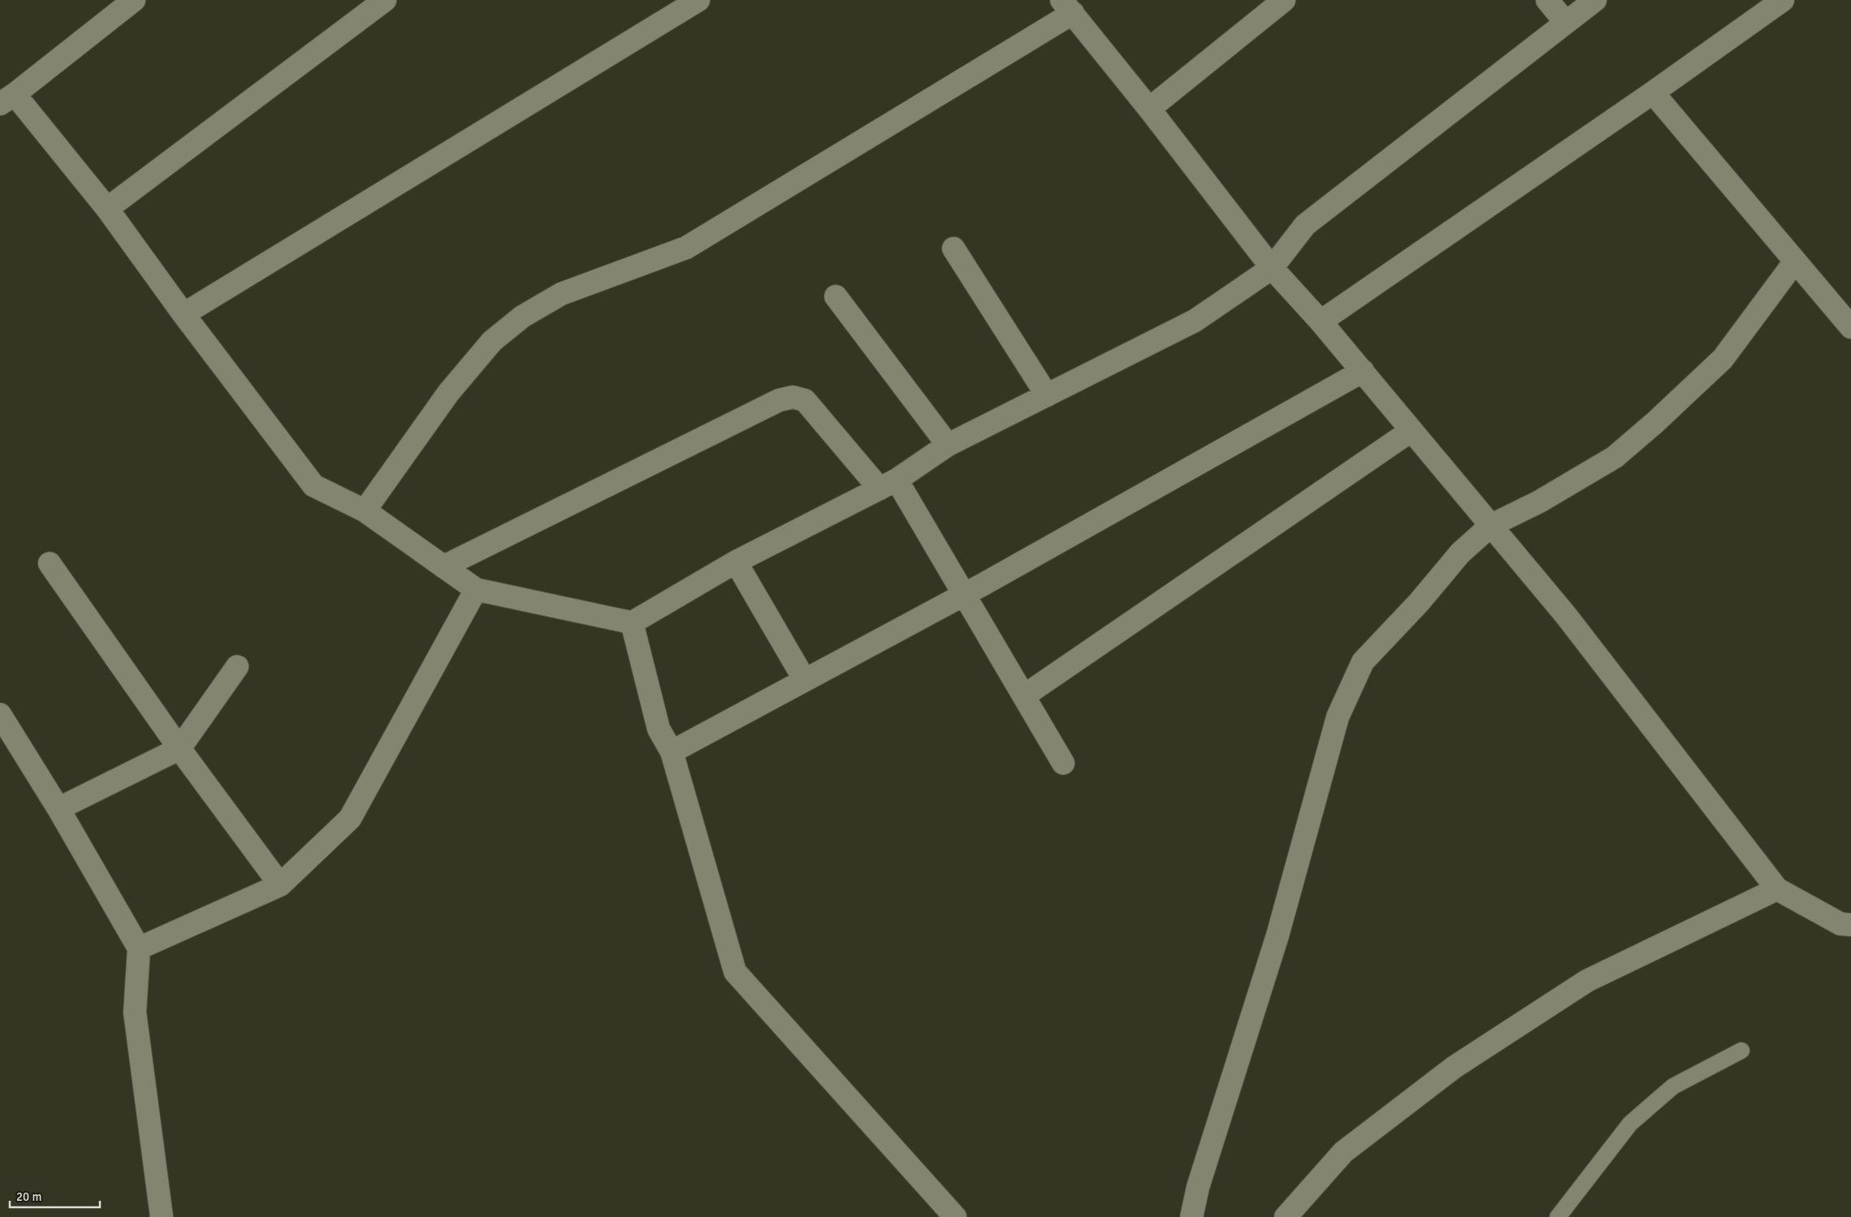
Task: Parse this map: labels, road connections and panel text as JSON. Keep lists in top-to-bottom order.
{
  "scale_bar": "20 m"
}
